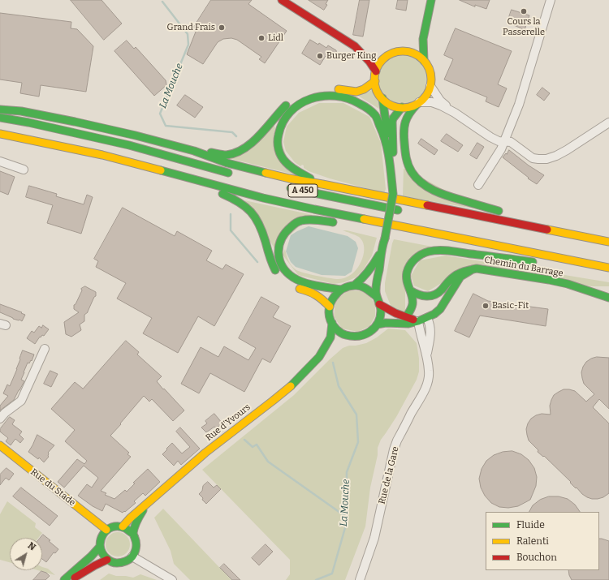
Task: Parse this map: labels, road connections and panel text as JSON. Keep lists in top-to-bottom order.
{
  "streets": {
    "main road": [
      "A 450",
      "Chemin du Barrage",
      "Rue d'Yvours",
      "Rue du Stade"
    ],
    "street": ["Rue de la Gare"]
  },
  "crossings": [
    ["Chemin du Barrage", "Rue de la Gare"],
    ["Rue d'Yvours", "Rue du Stade"]
  ],
  "water": ["La Mouche"],
  "places": [
    "Cours la Passerelle",
    "Grand Frais",
    "Lidl",
    "Burger King",
    "Basic-Fit"
  ],
  "legend": ["Fluide", "Ralenti", "Bouchon"],
  "north": "top right"
}
